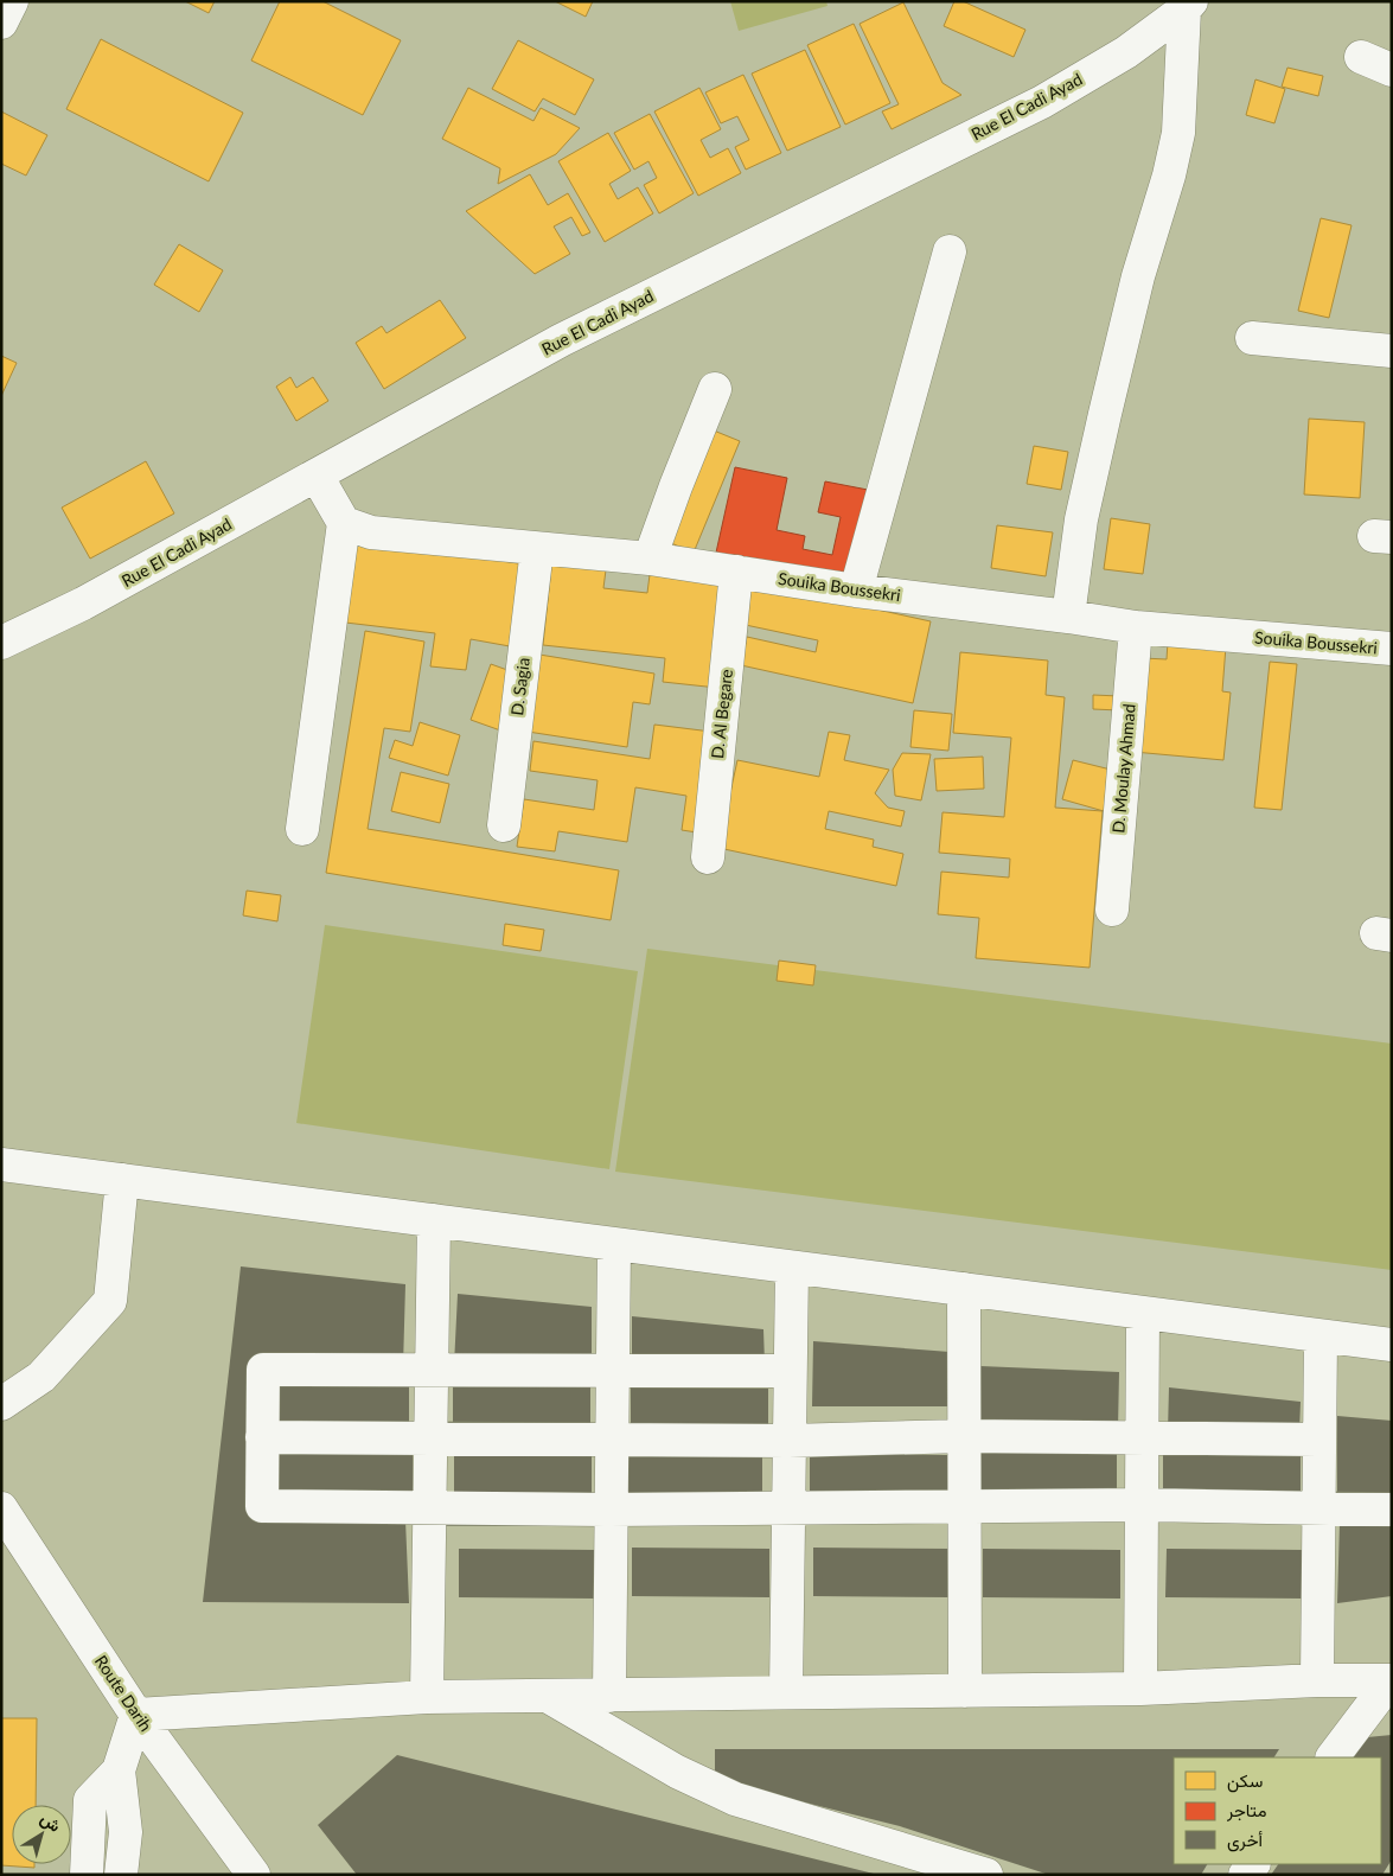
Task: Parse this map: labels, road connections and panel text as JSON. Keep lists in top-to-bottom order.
{
  "streets": {
    "street": [
      "Rue El Cadi Ayad",
      "Souika Boussekri",
      "D. Sagia",
      "D. Al Begare",
      "D. Moulay Ahmad",
      "Route Darih"
    ]
  },
  "crossings": [
    ["Souika Boussekri", "D. Sagia"],
    ["Souika Boussekri", "D. Al Begare"],
    ["Souika Boussekri", "D. Moulay Ahmad"]
  ],
  "legend": ["سكن", "متاجر", "أخرى"],
  "north": "top right"
}
